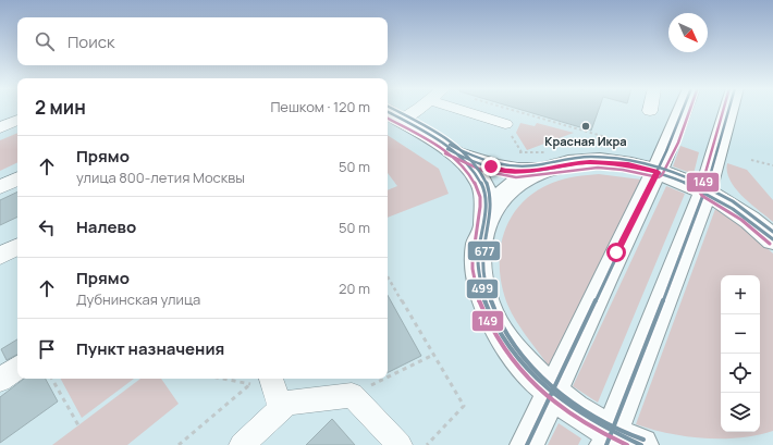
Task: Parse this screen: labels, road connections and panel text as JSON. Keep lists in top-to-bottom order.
{
  "places": ["Красная Икра"],
  "lines": ["transit line 499", "transit line 149", "transit line 677"],
  "north": "bottom right",
  "page": {
    "search": "Поиск",
    "heading": ["2 мин", "Пешком · 120 m"],
    "list": [
      ["Прямо", "улица 800-летия Москвы", "50 m"],
      ["Налево", "50 m"],
      ["Прямо", "Дубнинская улица", "20 m"],
      "Пункт назначения"
    ],
    "map_buttons": ["+", "−"]
  }
}
